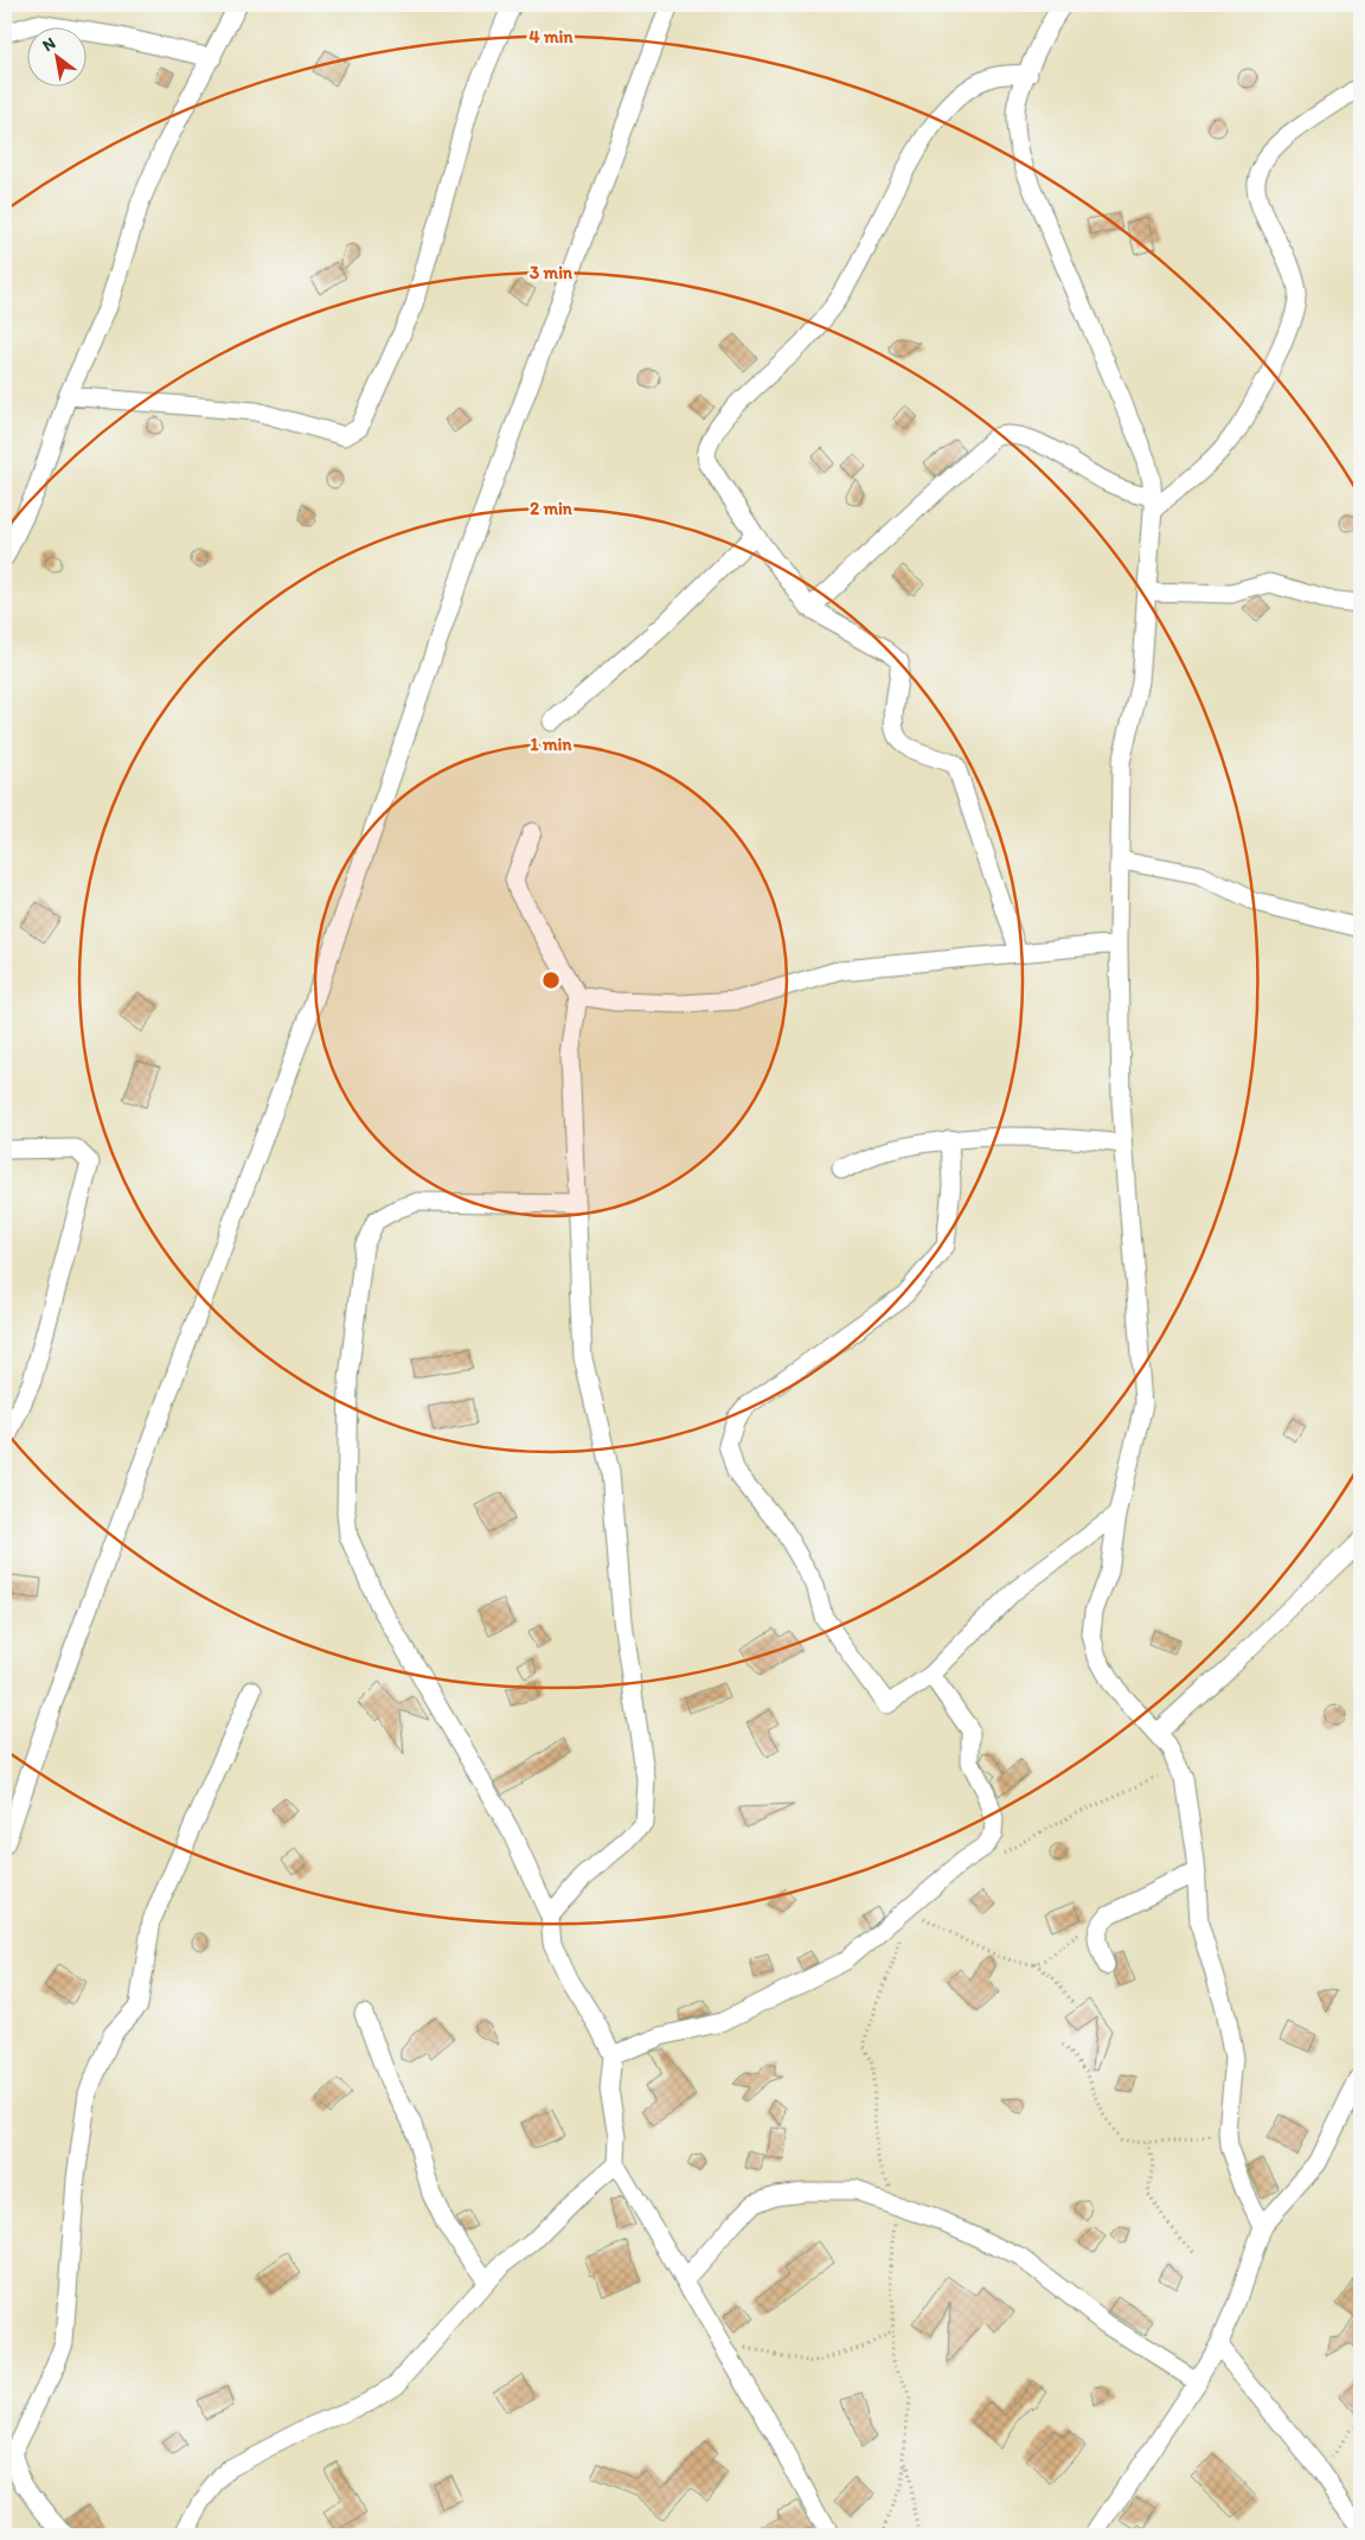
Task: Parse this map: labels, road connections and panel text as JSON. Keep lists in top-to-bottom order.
{
  "north": "top left",
  "rings": [
    "4 min",
    "3 min",
    "2 min",
    "1 min"
  ]
}
